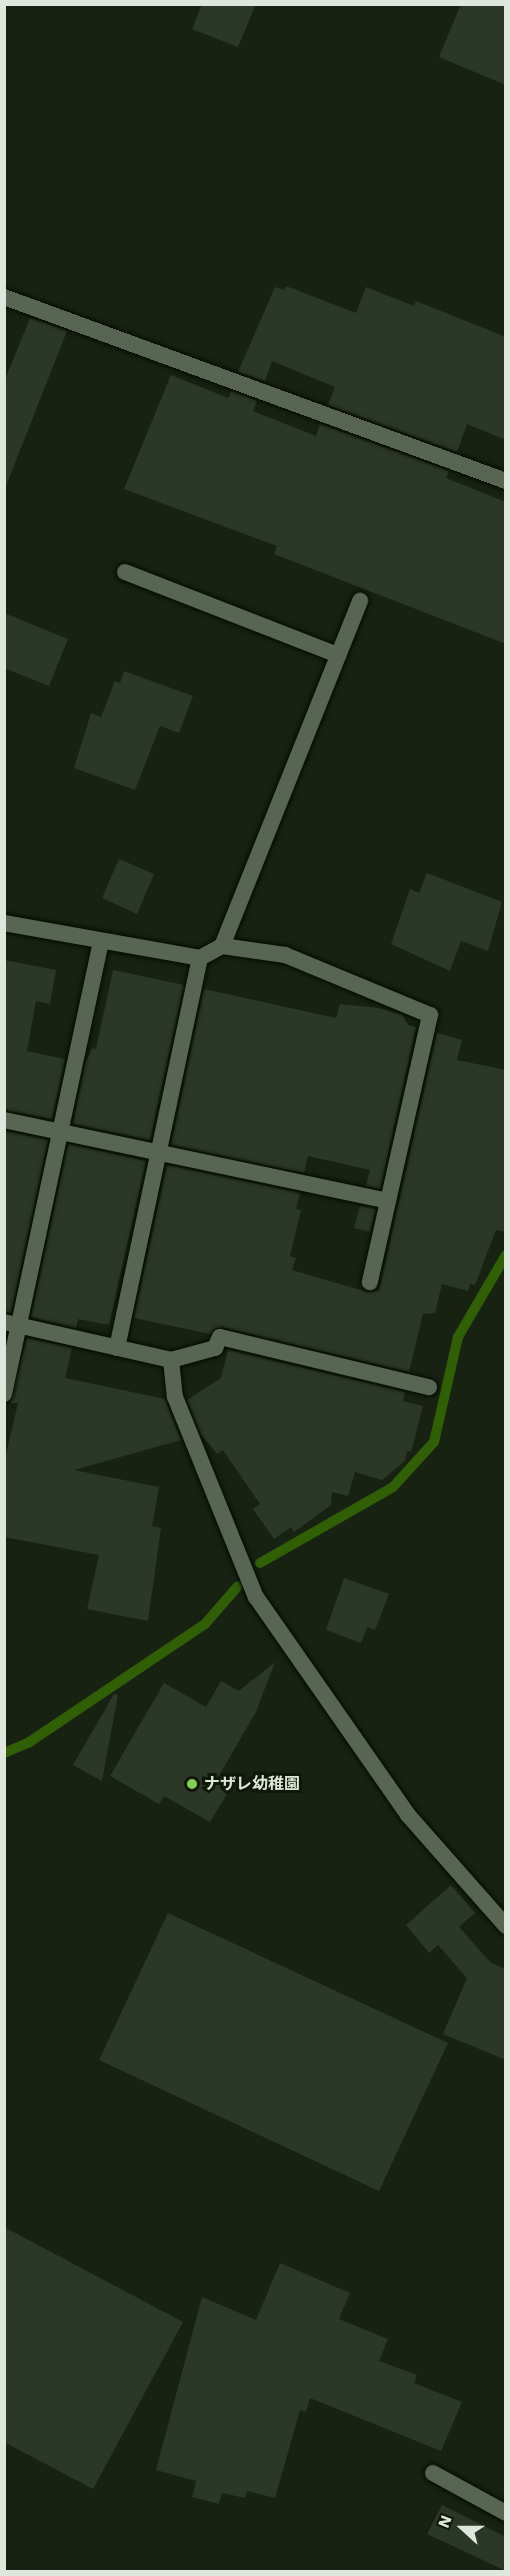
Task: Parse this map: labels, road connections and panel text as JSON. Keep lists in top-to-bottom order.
{
  "places": ["ナザレ幼稚園"],
  "north": "left"
}
